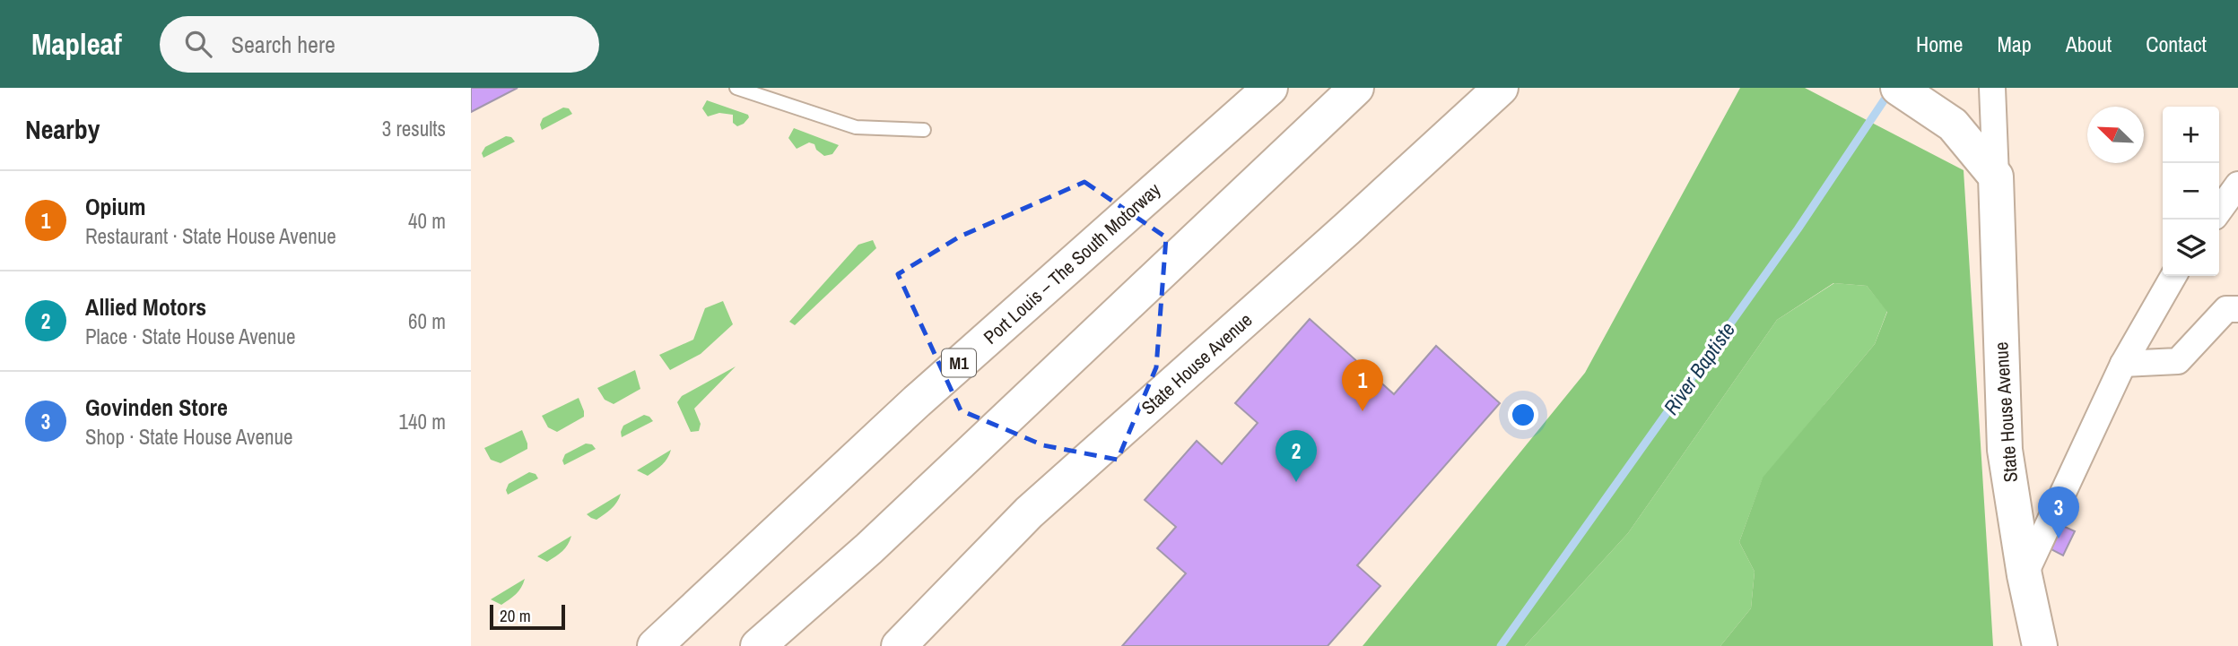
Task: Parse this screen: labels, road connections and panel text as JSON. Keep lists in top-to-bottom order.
{
  "streets": {
    "main road": ["Port Louis – The South Motorway", "M1", "State House Avenue"]
  },
  "water": ["River Baptiste"],
  "scale_bar": "20 m",
  "north": "top left",
  "page": {
    "header": "Mapleaf",
    "search": "Search here",
    "nav": [
      "Home",
      "Map",
      "About",
      "Contact"
    ],
    "heading": ["Nearby", "3 results"],
    "map_buttons": ["+", "−"],
    "list": [
      {
        "mark": "1",
        "name": "Opium",
        "note": "Restaurant · State House Avenue",
        "value": "40 m"
      },
      {
        "mark": "2",
        "name": "Allied Motors",
        "note": "Place · State House Avenue",
        "value": "60 m"
      },
      {
        "mark": "3",
        "name": "Govinden Store",
        "note": "Shop · State House Avenue",
        "value": "140 m"
      }
    ],
    "pins": ["1", "2", "3"],
    "scale": "20 m"
  }
}
